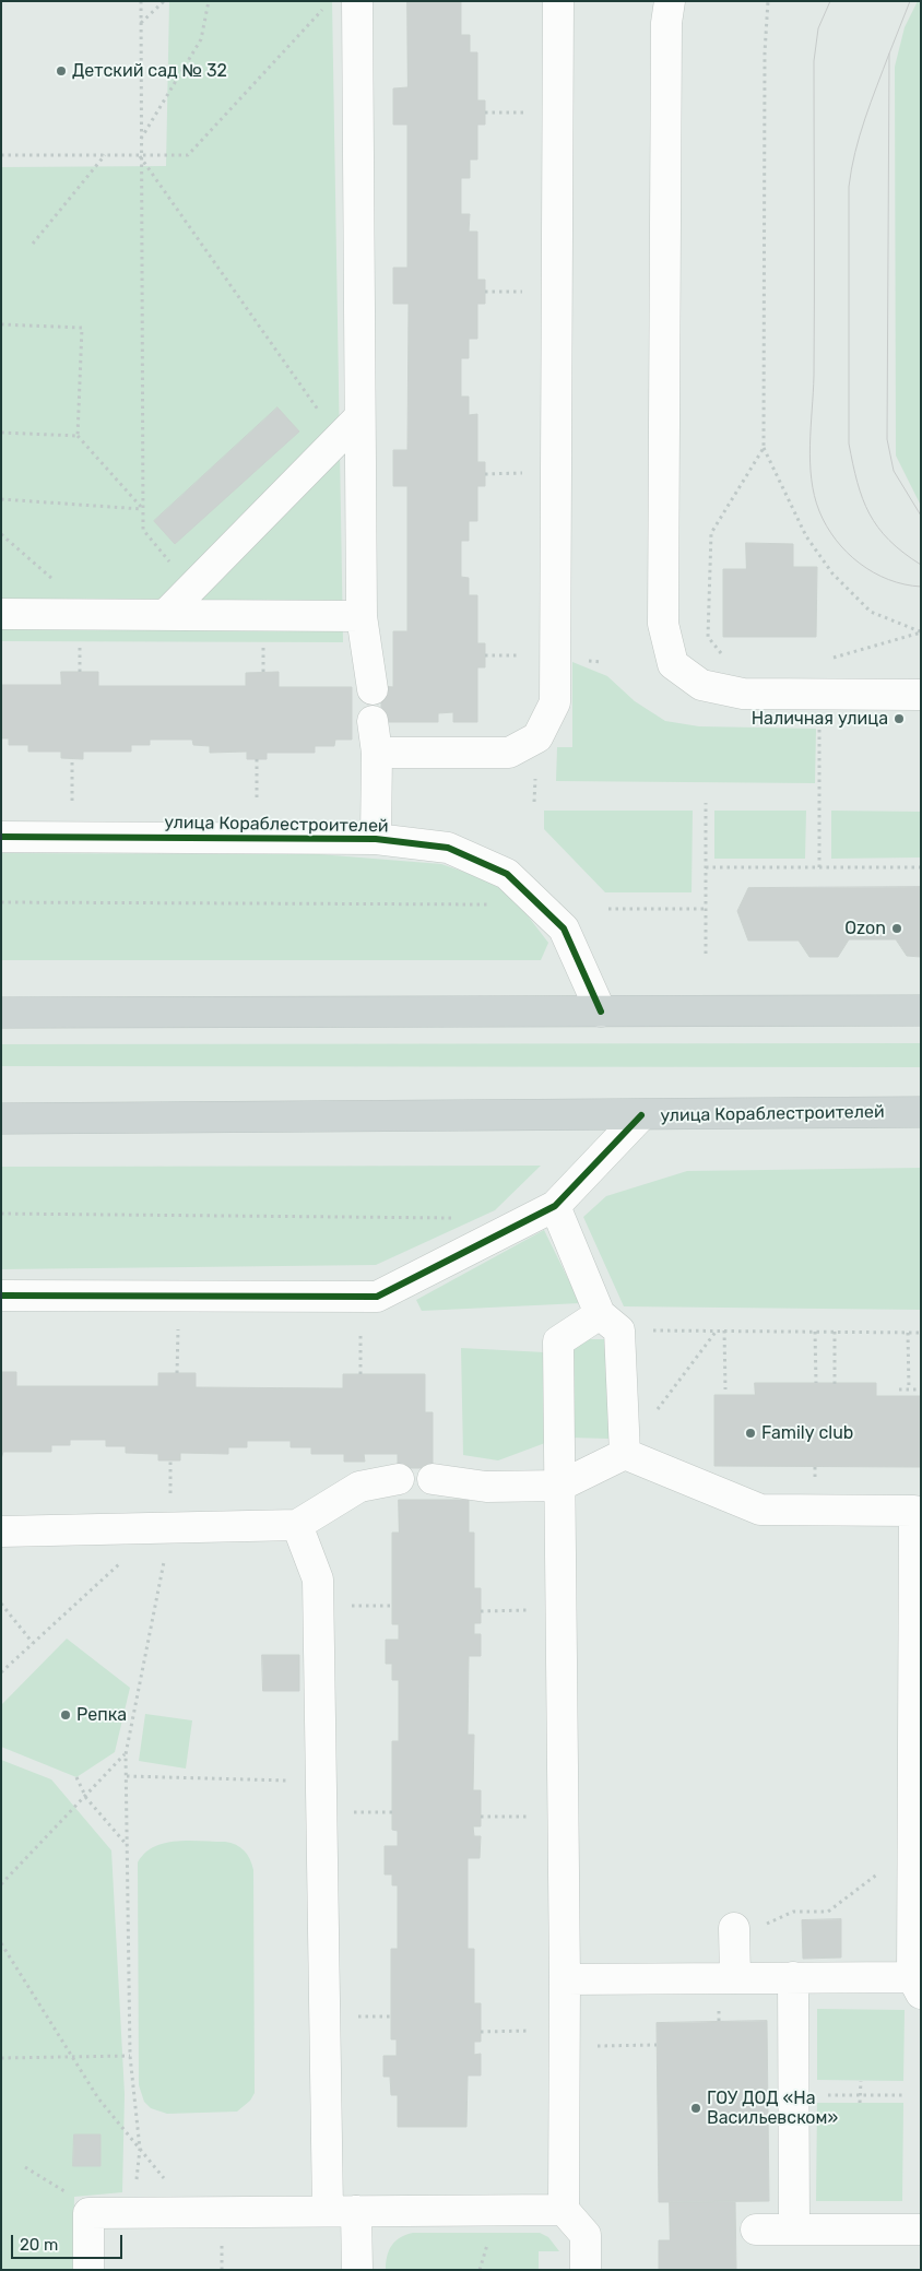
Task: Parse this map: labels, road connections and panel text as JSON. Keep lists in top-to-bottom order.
{
  "streets": {
    "main road": ["улица Кораблестроителей"]
  },
  "places": [
    "Детский сад № 32",
    "Наличная улица",
    "Ozon",
    "Family club",
    "Репка",
    "ГОУ ДОД «На Васильевском»"
  ],
  "scale_bar": "20 m"
}
